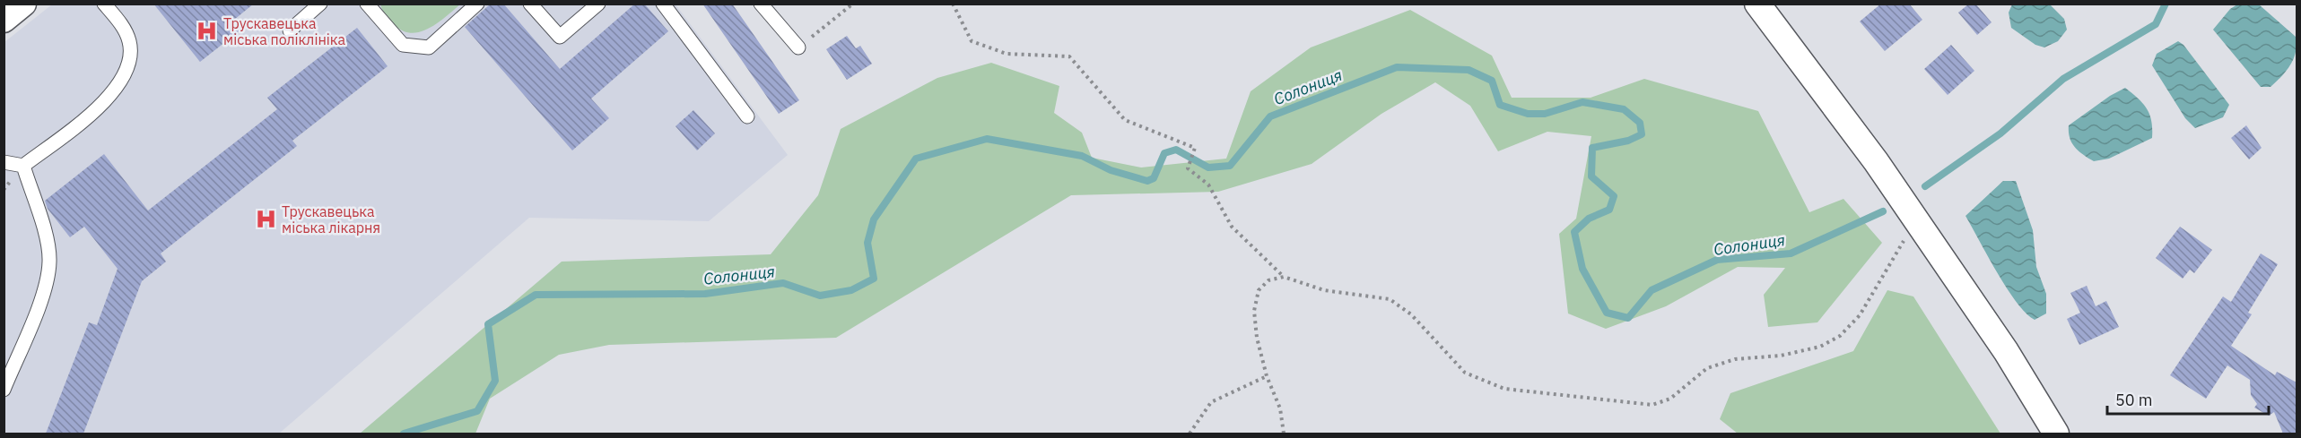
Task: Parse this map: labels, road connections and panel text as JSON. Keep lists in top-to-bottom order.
{
  "water": ["Солониця"],
  "places": {
    "hospital": ["Трускавецька міська поліклініка", "Трускавецька міська лікарня"]
  },
  "scale_bar": "50 m"
}
